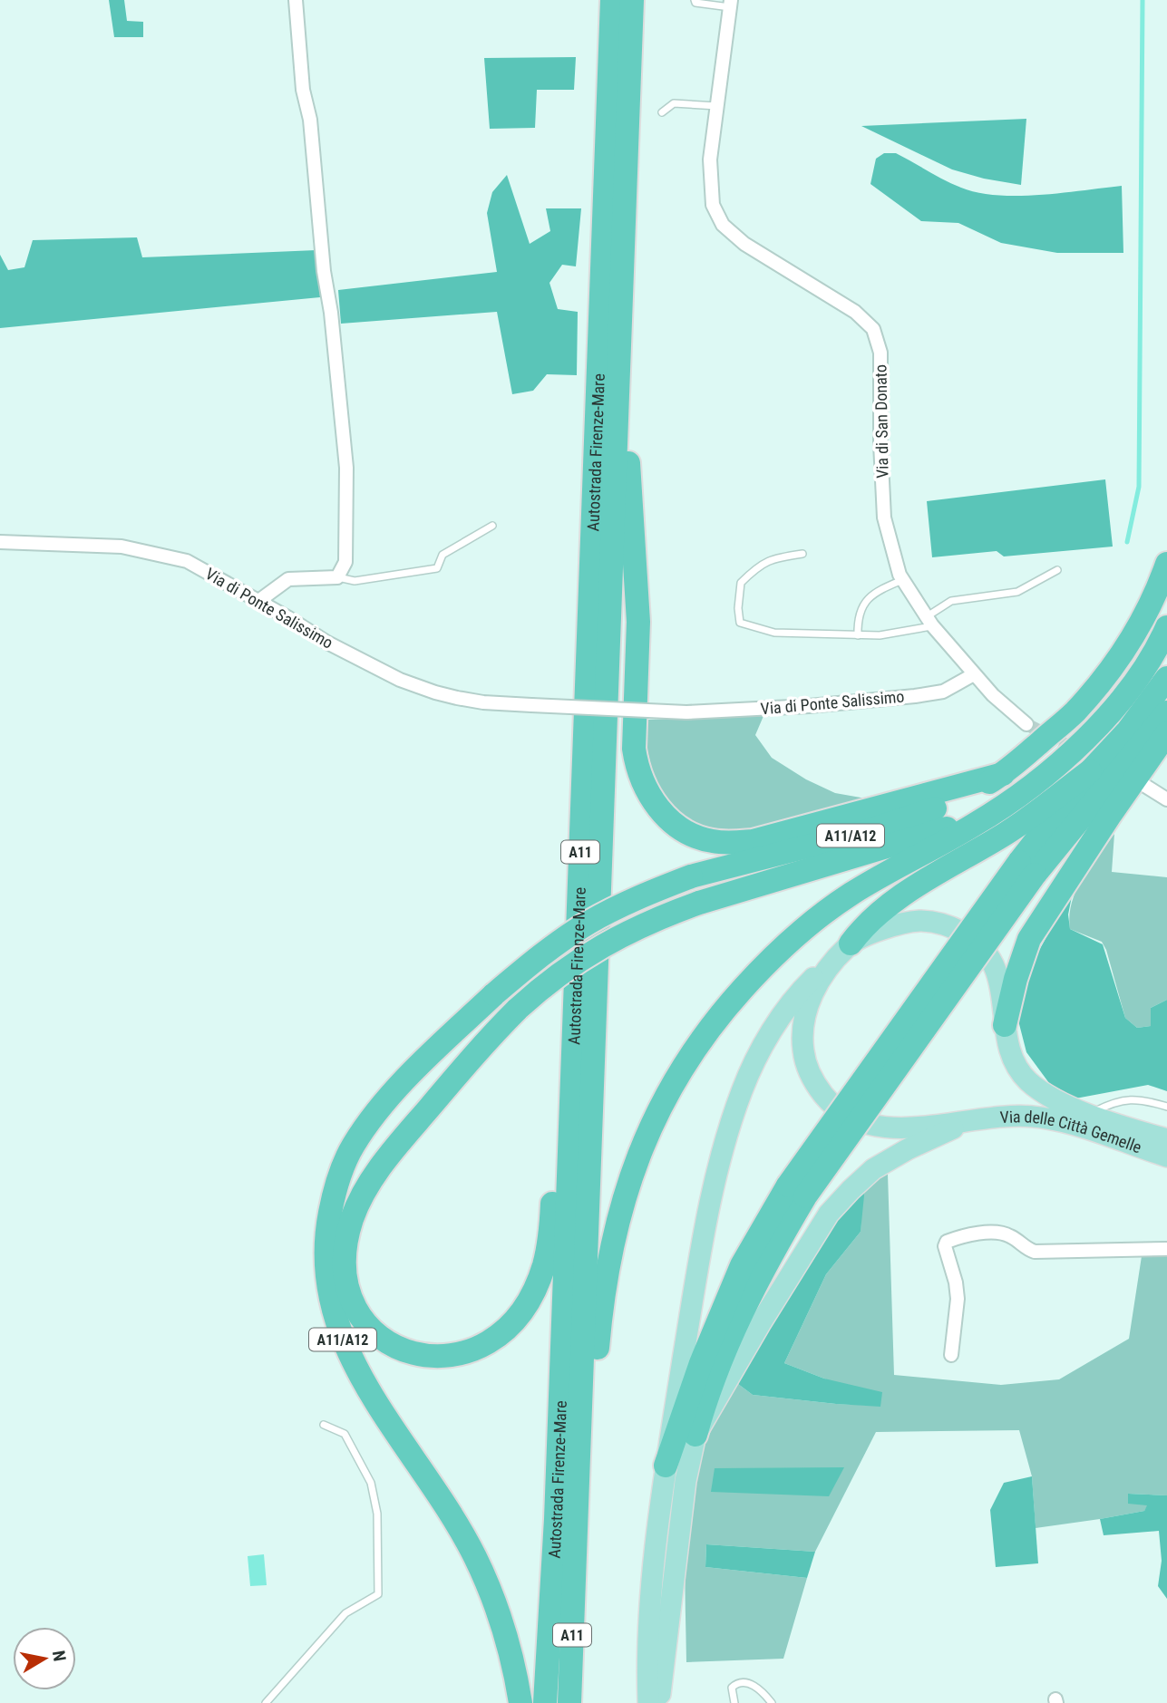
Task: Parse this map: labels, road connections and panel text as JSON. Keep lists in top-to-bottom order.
{
  "streets": {
    "highway": ["Autostrada Firenze-Mare", "A11/A12", "A11"],
    "main road": ["Via delle Città Gemelle"],
    "street": ["Via di San Donato", "Via di Ponte Salissimo"]
  },
  "crossings": [
    ["Via di San Donato", "Via di Ponte Salissimo"]
  ],
  "north": "right"
}
